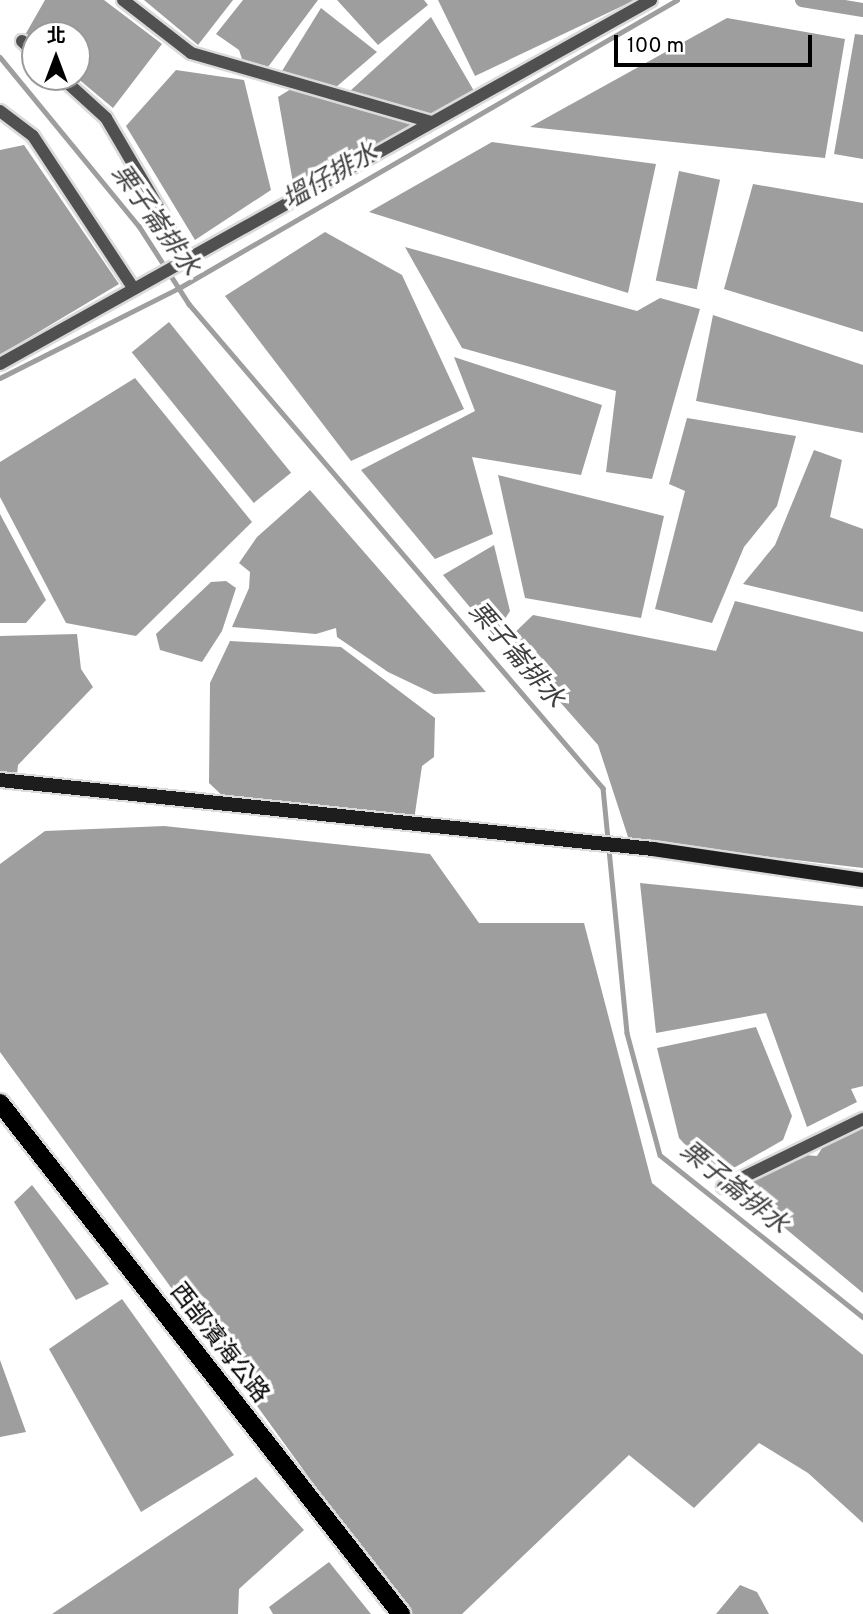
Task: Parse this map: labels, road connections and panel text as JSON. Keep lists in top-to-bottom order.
{
  "streets": {
    "main road": ["西部濱海公路"]
  },
  "water": ["塭仔排水", "栗子崙排水"],
  "scale_bar": "100 m",
  "north": "top"
}
